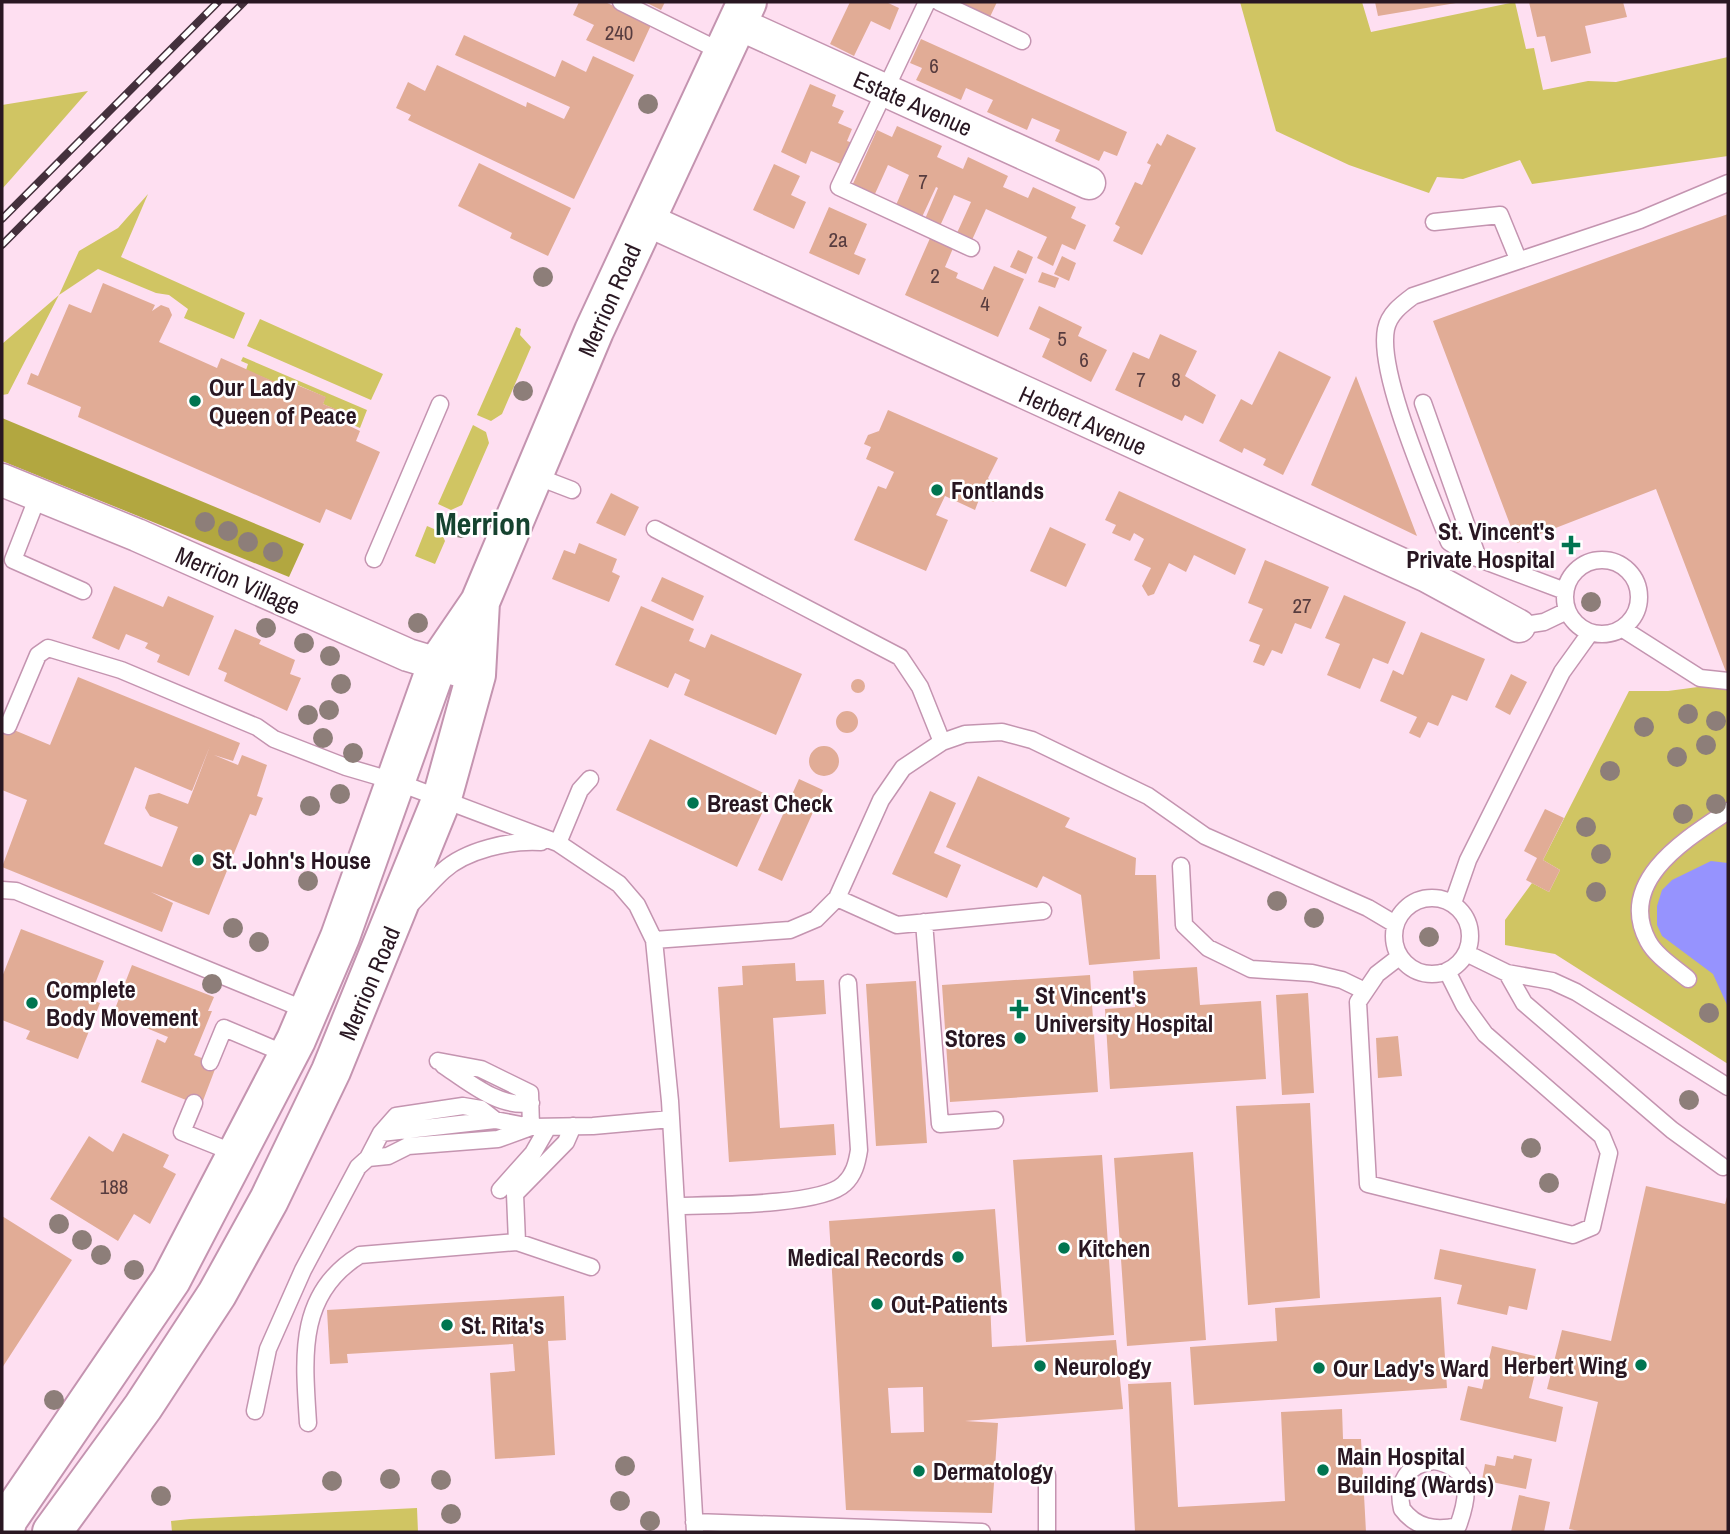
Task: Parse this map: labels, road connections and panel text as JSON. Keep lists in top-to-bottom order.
{
  "streets": {
    "main road": ["Merrion Road"],
    "street": ["Estate Avenue", "Herbert Avenue", "Merrion Village"]
  },
  "crossings": [
    ["Estate Avenue", "Merrion Road"],
    ["Merrion Road", "Herbert Avenue"],
    ["Merrion Road", "Merrion Village"]
  ],
  "districts": ["Merrion"],
  "places": {
    "other": [
      "Our Lady Queen of Peace",
      "Fontlands",
      "Breast Check",
      "St. John's House",
      "Complete Body Movement",
      "Stores",
      "Kitchen",
      "Medical Records",
      "Out-Patients",
      "St. Rita's",
      "Herbert Wing",
      "Neurology",
      "Our Lady's Ward",
      "Main Hospital Building (Wards)",
      "Dermatology"
    ],
    "health": ["St. Vincent's Private Hospital", "St Vincent's University Hospital"]
  },
  "house_numbers": [
    "240",
    "6",
    "7",
    "2a",
    "2",
    "4",
    "5",
    "6",
    "7",
    "8",
    "27",
    "188"
  ]
}
